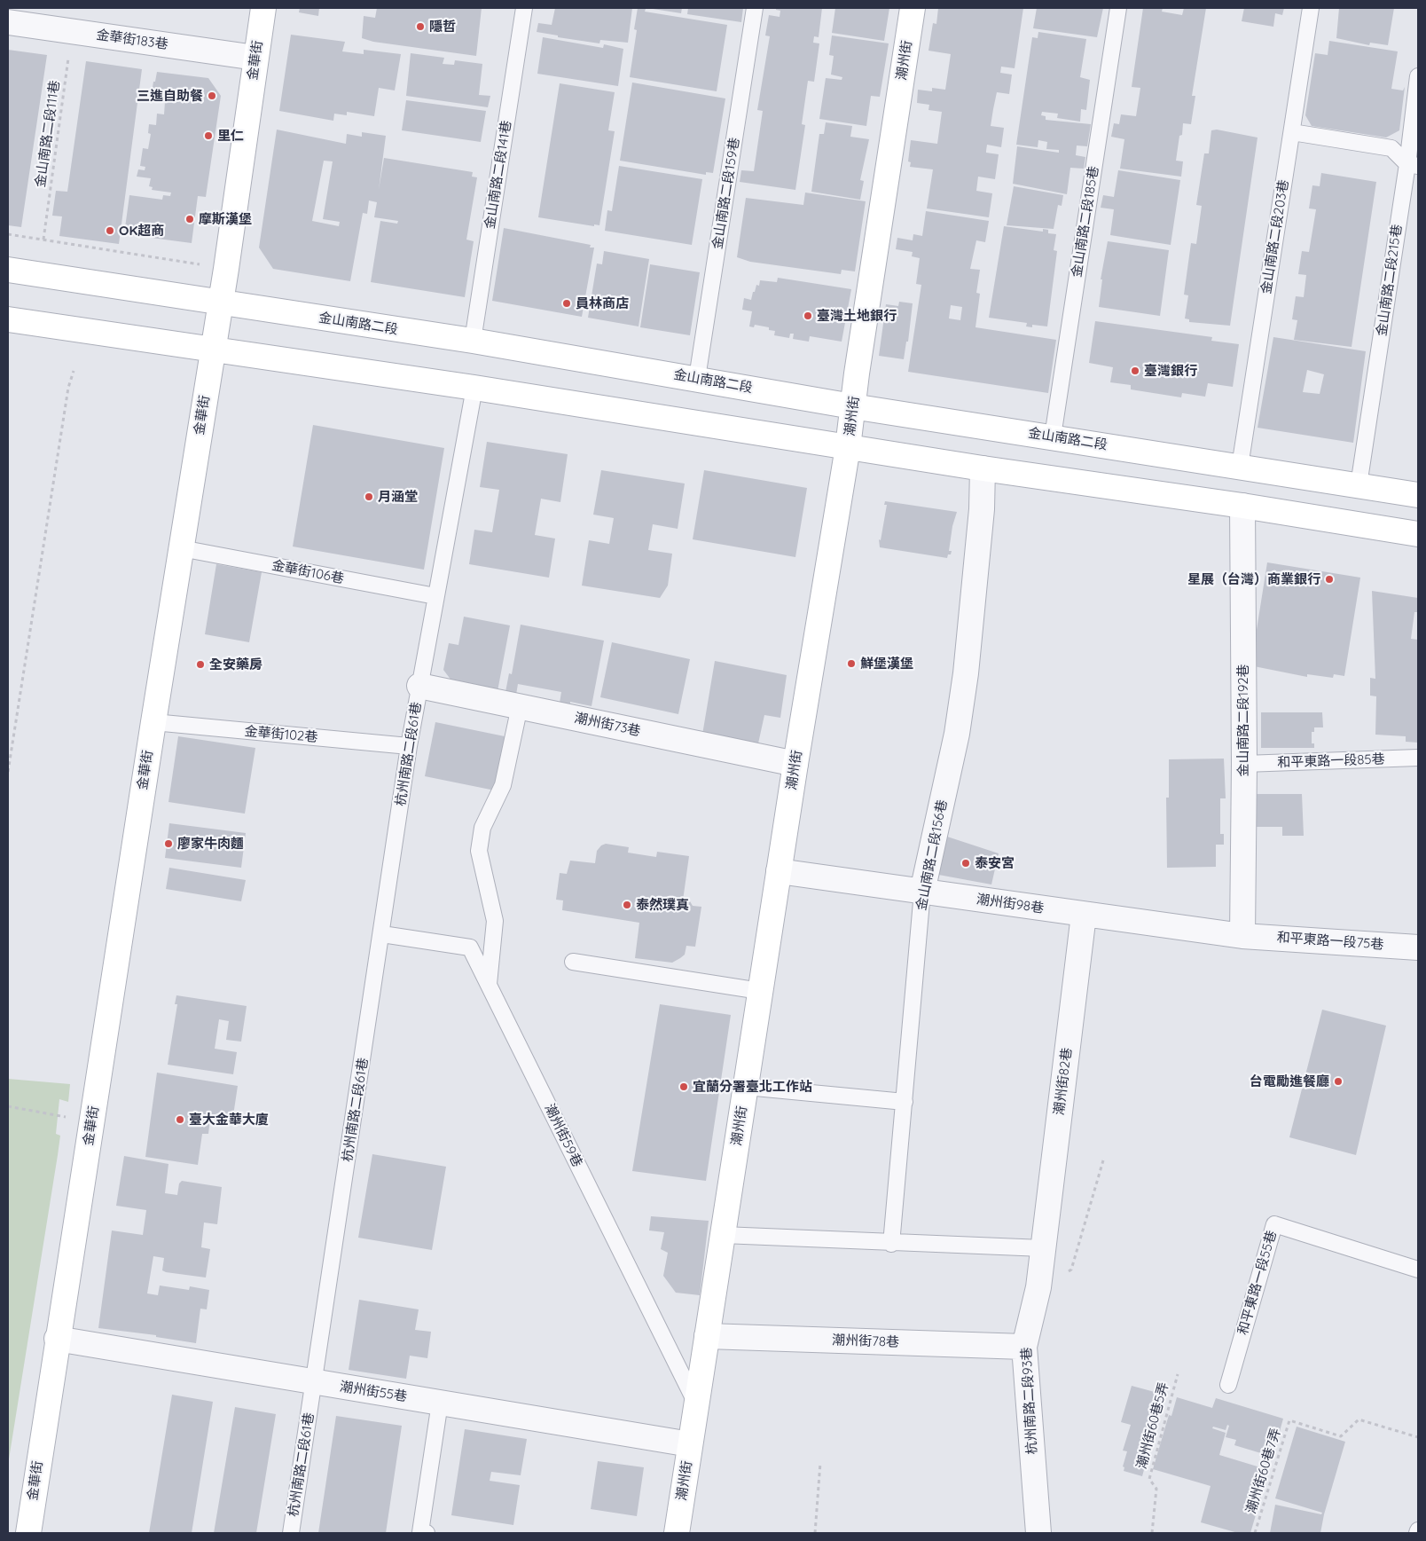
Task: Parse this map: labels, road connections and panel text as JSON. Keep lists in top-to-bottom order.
{
  "streets": {
    "street": [
      "金華街183巷",
      "金華街",
      "潮州街",
      "金山南路二段",
      "金山南路二段192巷",
      "潮州街73巷",
      "金山南路二段156巷",
      "潮州街98巷",
      "和平東路一段75巷",
      "潮州街82巷",
      "潮州街78巷",
      "潮州街55巷",
      "杭州南路二段93巷"
    ],
    "lane": [
      "金山南路二段141巷",
      "金山南路二段159巷",
      "金山南路二段185巷",
      "金山南路二段203巷",
      "金山南路二段215巷",
      "金華街106巷",
      "金華街102巷",
      "杭州南路二段61巷",
      "和平東路一段85巷",
      "潮州街59巷",
      "和平東路一段55巷"
    ],
    "path": ["金山南路二段111巷", "潮州街60巷5弄", "潮州街60巷7弄"]
  },
  "crossings": [
    ["金華街183巷", "金華街"],
    ["金華街183巷", "金山南路二段111巷"],
    ["金華街", "金山南路二段"],
    ["金華街", "金華街106巷"],
    ["金華街", "金華街102巷"],
    ["金華街", "潮州街55巷"],
    ["潮州街", "金山南路二段"],
    ["潮州街", "潮州街73巷"],
    ["潮州街", "潮州街98巷"],
    ["潮州街", "潮州街59巷"],
    ["潮州街", "潮州街78巷"],
    ["潮州街", "潮州街55巷"],
    ["金山南路二段141巷", "金山南路二段"],
    ["金山南路二段159巷", "金山南路二段"],
    ["金山南路二段185巷", "金山南路二段"],
    ["金山南路二段203巷", "金山南路二段"],
    ["金山南路二段215巷", "金山南路二段"],
    ["金華街106巷", "杭州南路二段61巷"],
    ["金山南路二段192巷", "和平東路一段85巷"],
    ["金山南路二段192巷", "潮州街98巷"],
    ["金山南路二段192巷", "和平東路一段75巷"],
    ["潮州街73巷", "杭州南路二段61巷"],
    ["金華街102巷", "杭州南路二段61巷"],
    ["杭州南路二段61巷", "潮州街59巷"],
    ["杭州南路二段61巷", "潮州街55巷"],
    ["金山南路二段156巷", "潮州街98巷"],
    ["潮州街98巷", "和平東路一段75巷"],
    ["潮州街98巷", "潮州街82巷"],
    ["潮州街82巷", "杭州南路二段93巷"],
    ["潮州街78巷", "杭州南路二段93巷"]
  ],
  "places": [
    "隱哲",
    "三進自助餐",
    "里仁",
    "摩斯漢堡",
    "OK超商",
    "員林商店",
    "臺灣土地銀行",
    "臺灣銀行",
    "月涵堂",
    "星展（台灣）商業銀行",
    "鮮堡漢堡",
    "全安藥房",
    "廖家牛肉麵",
    "泰安宮",
    "泰然璞真",
    "台電勵進餐廳",
    "宜蘭分署臺北工作站",
    "臺大金華大廈"
  ]
}
